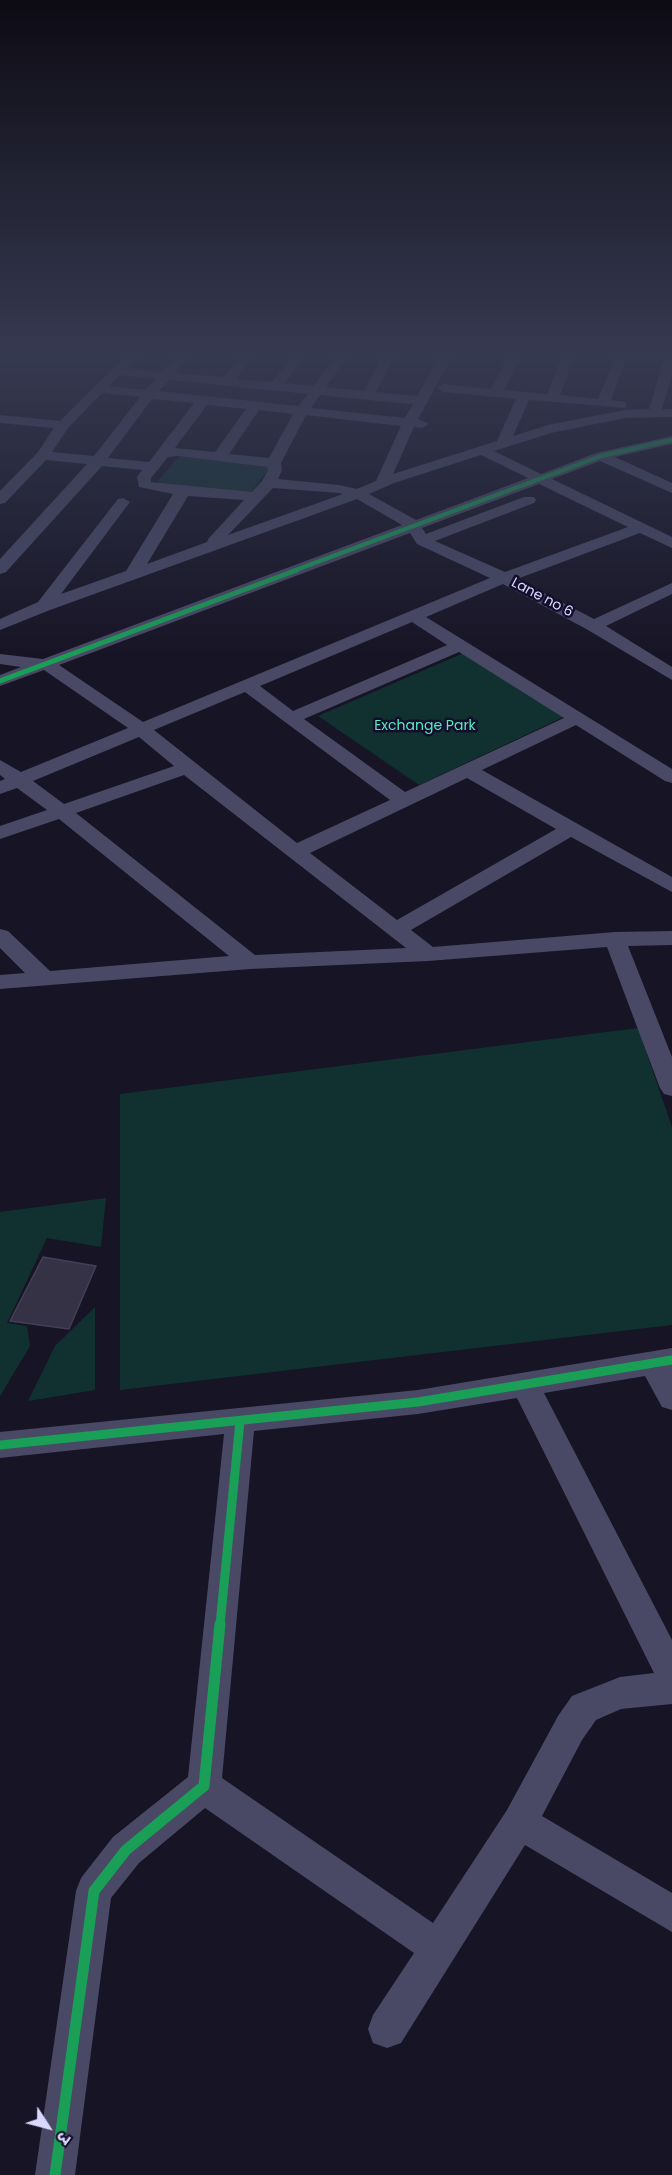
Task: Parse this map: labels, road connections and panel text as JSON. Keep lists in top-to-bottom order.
{
  "streets": {
    "street": ["Lane no 6"]
  },
  "parks": ["Exchange Park"],
  "north": "bottom right"
}
